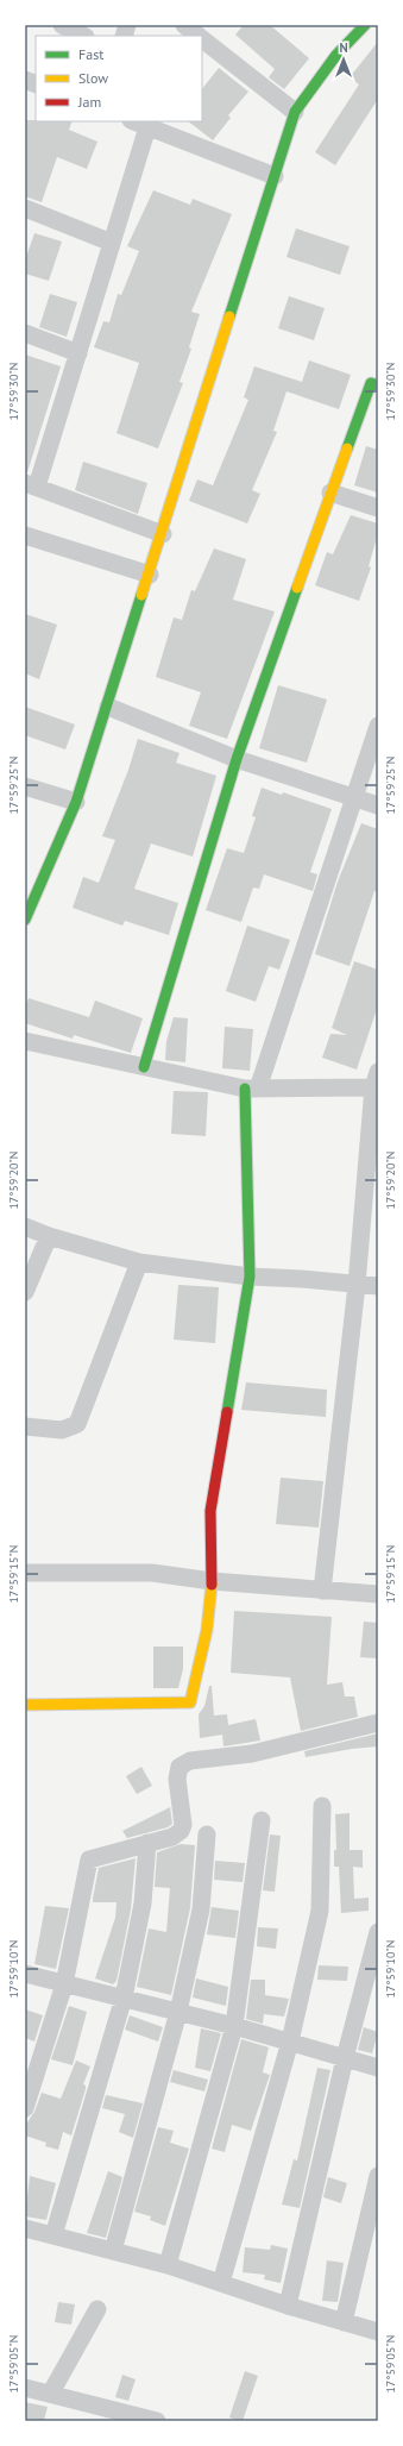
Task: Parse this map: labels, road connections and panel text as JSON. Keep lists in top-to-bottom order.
{
  "legend": ["Fast", "Slow", "Jam"],
  "north": "top",
  "coordinates": [
    "17°59'30\"N",
    "17°59'25\"N",
    "17°59'20\"N",
    "17°59'15\"N",
    "17°59'10\"N",
    "17°59'05\"N"
  ]
}
